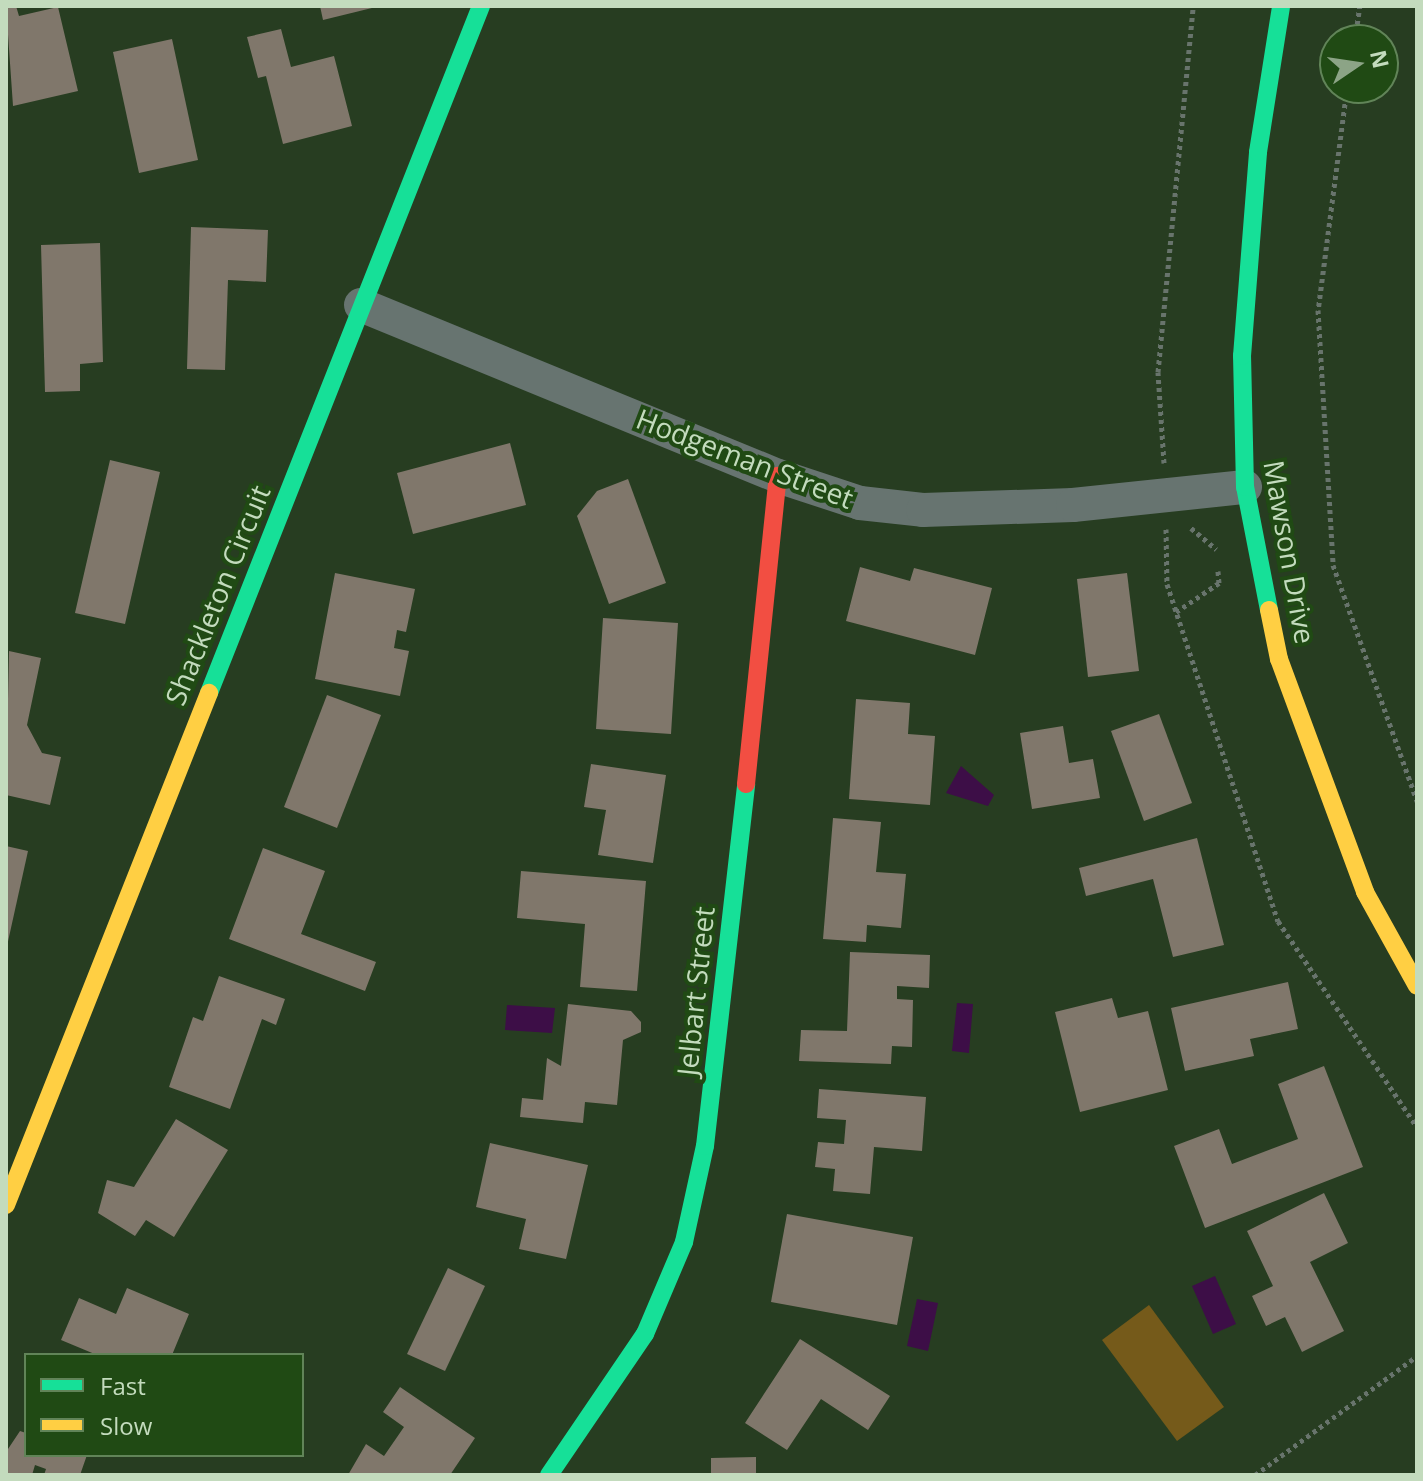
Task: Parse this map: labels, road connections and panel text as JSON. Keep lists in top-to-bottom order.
{
  "streets": {
    "street": [
      "Hodgeman Street",
      "Mawson Drive",
      "Shackleton Circuit",
      "Jelbart Street"
    ]
  },
  "crossings": [
    ["Hodgeman Street", "Mawson Drive"],
    ["Hodgeman Street", "Shackleton Circuit"],
    ["Hodgeman Street", "Jelbart Street"]
  ],
  "legend": ["Fast", "Slow"],
  "north": "right"
}
